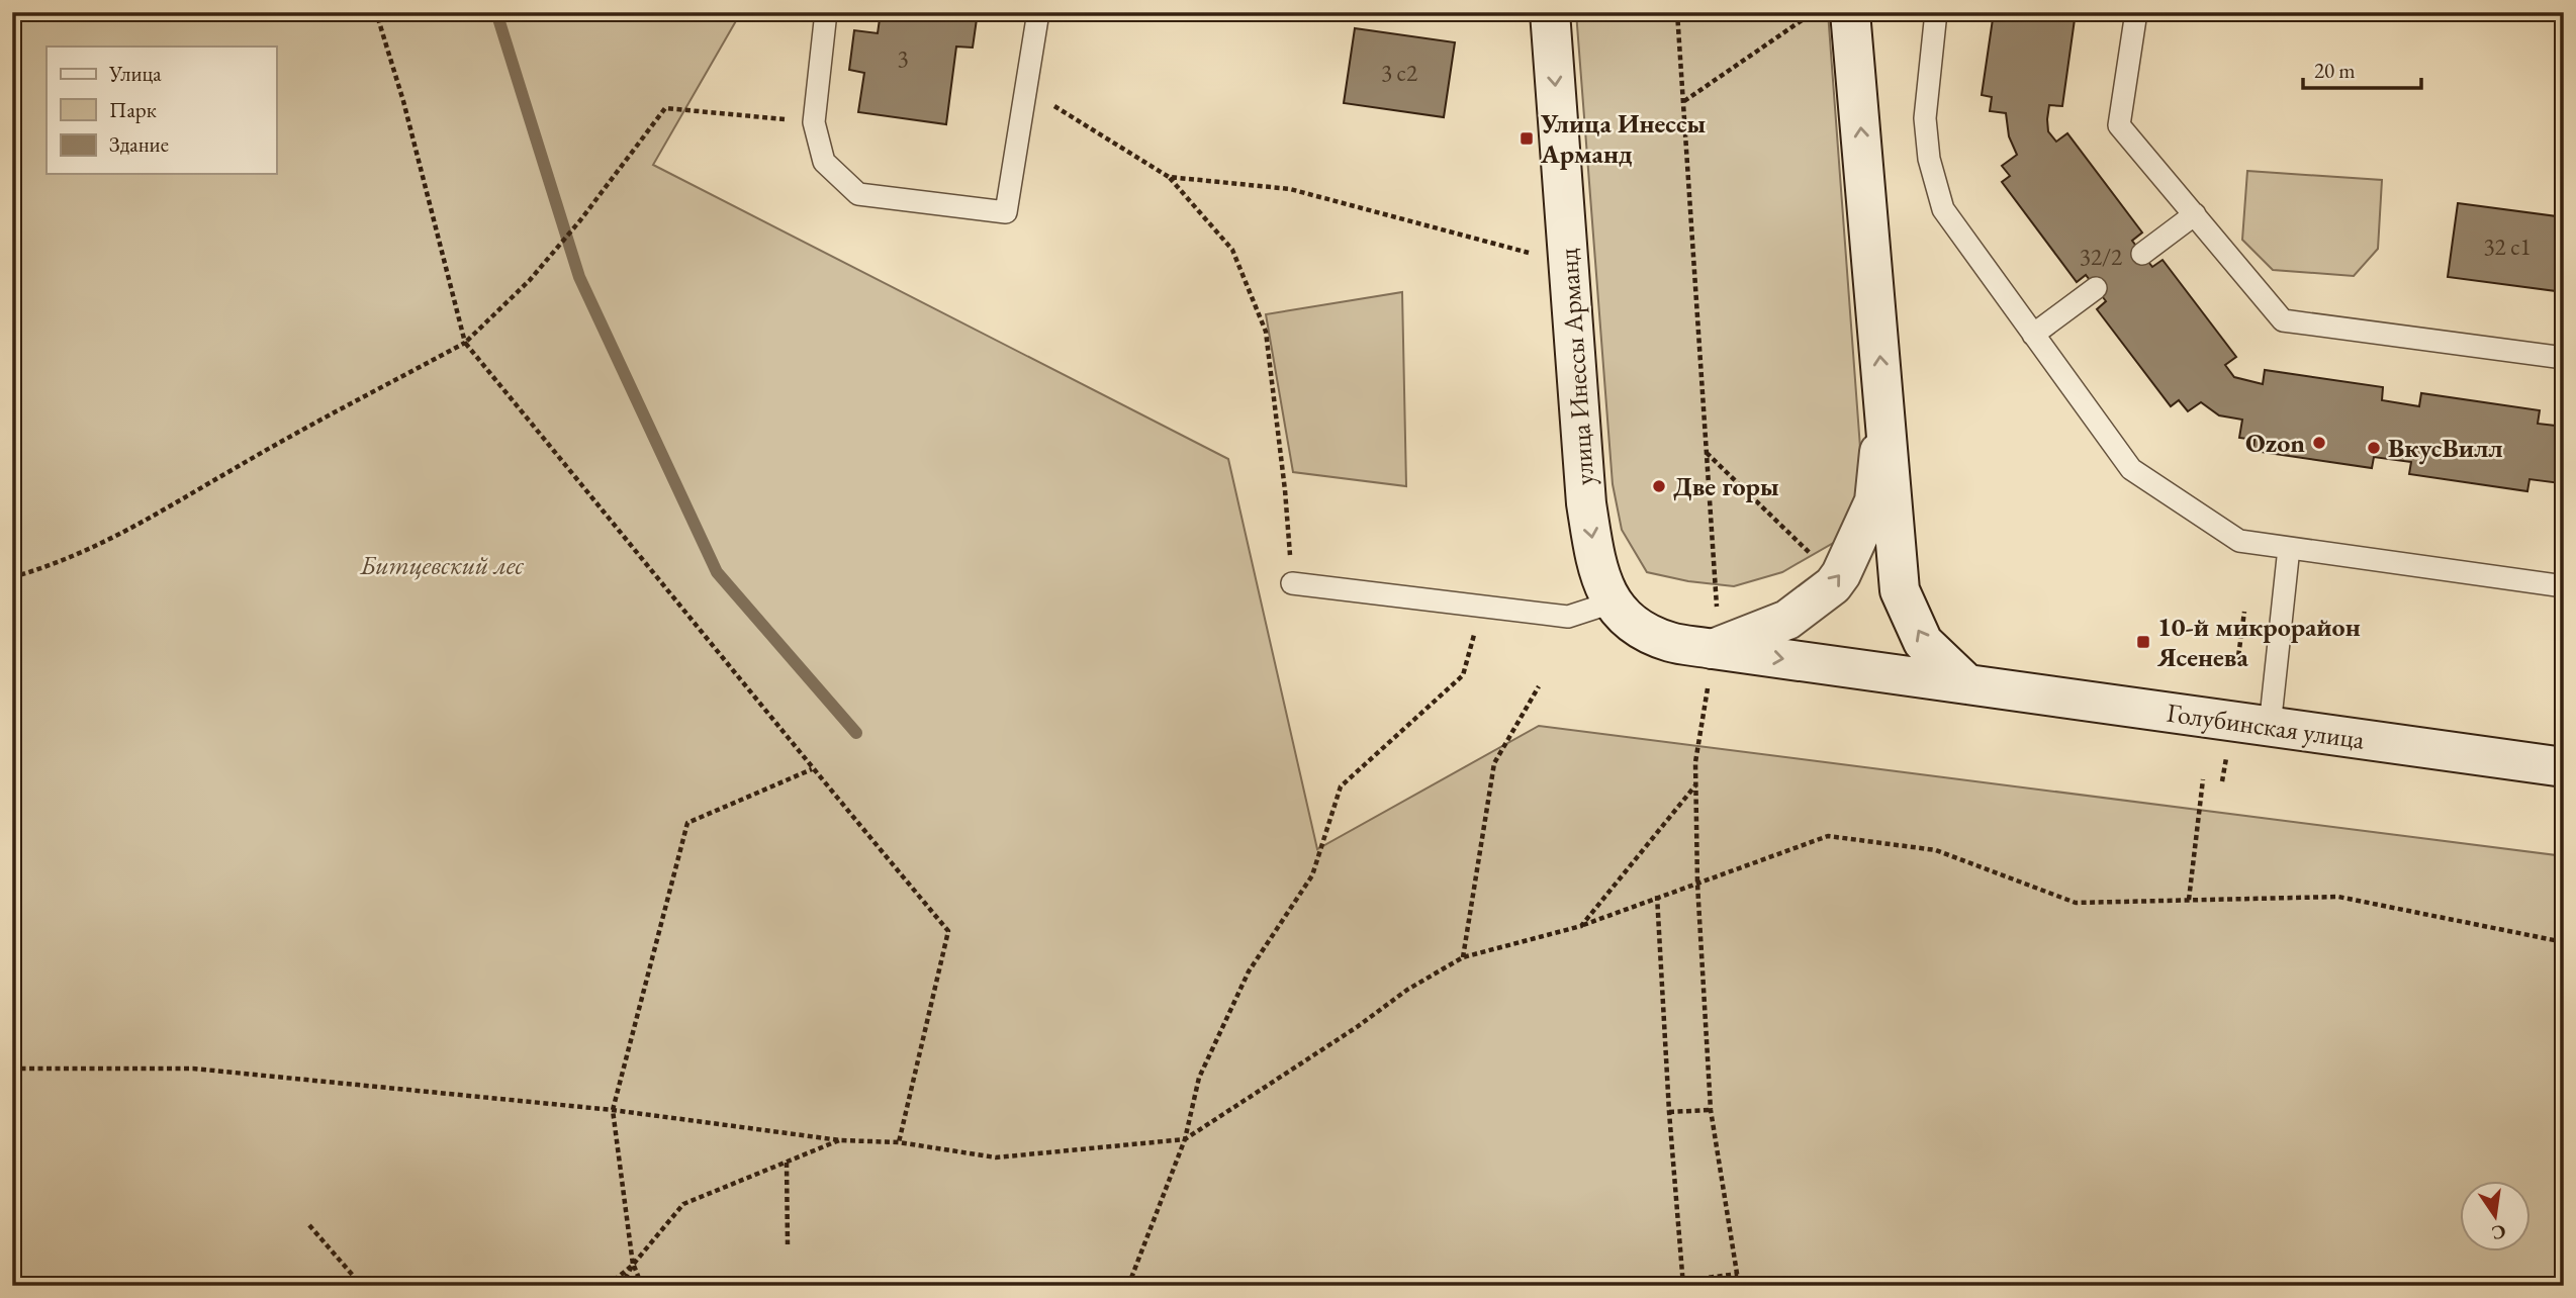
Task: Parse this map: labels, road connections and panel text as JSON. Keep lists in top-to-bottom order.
{
  "streets": {
    "street": ["улица Инессы Арманд", "Голубинская улица"]
  },
  "crossings": [
    ["улица Инессы Арманд", "Голубинская улица"]
  ],
  "parks": ["Битцевский лес"],
  "places": {
    "transit": ["Улица Инессы Арманд", "10-й микрорайон Ясенева"],
    "other": ["Ozon", "ВкусВилл", "Две горы"]
  },
  "house_numbers": [
    "3",
    "3 с2",
    "32 с1",
    "32/2"
  ],
  "legend": ["Улица", "Парк", "Здание"],
  "scale_bar": "20 m",
  "north": "bottom"
}
